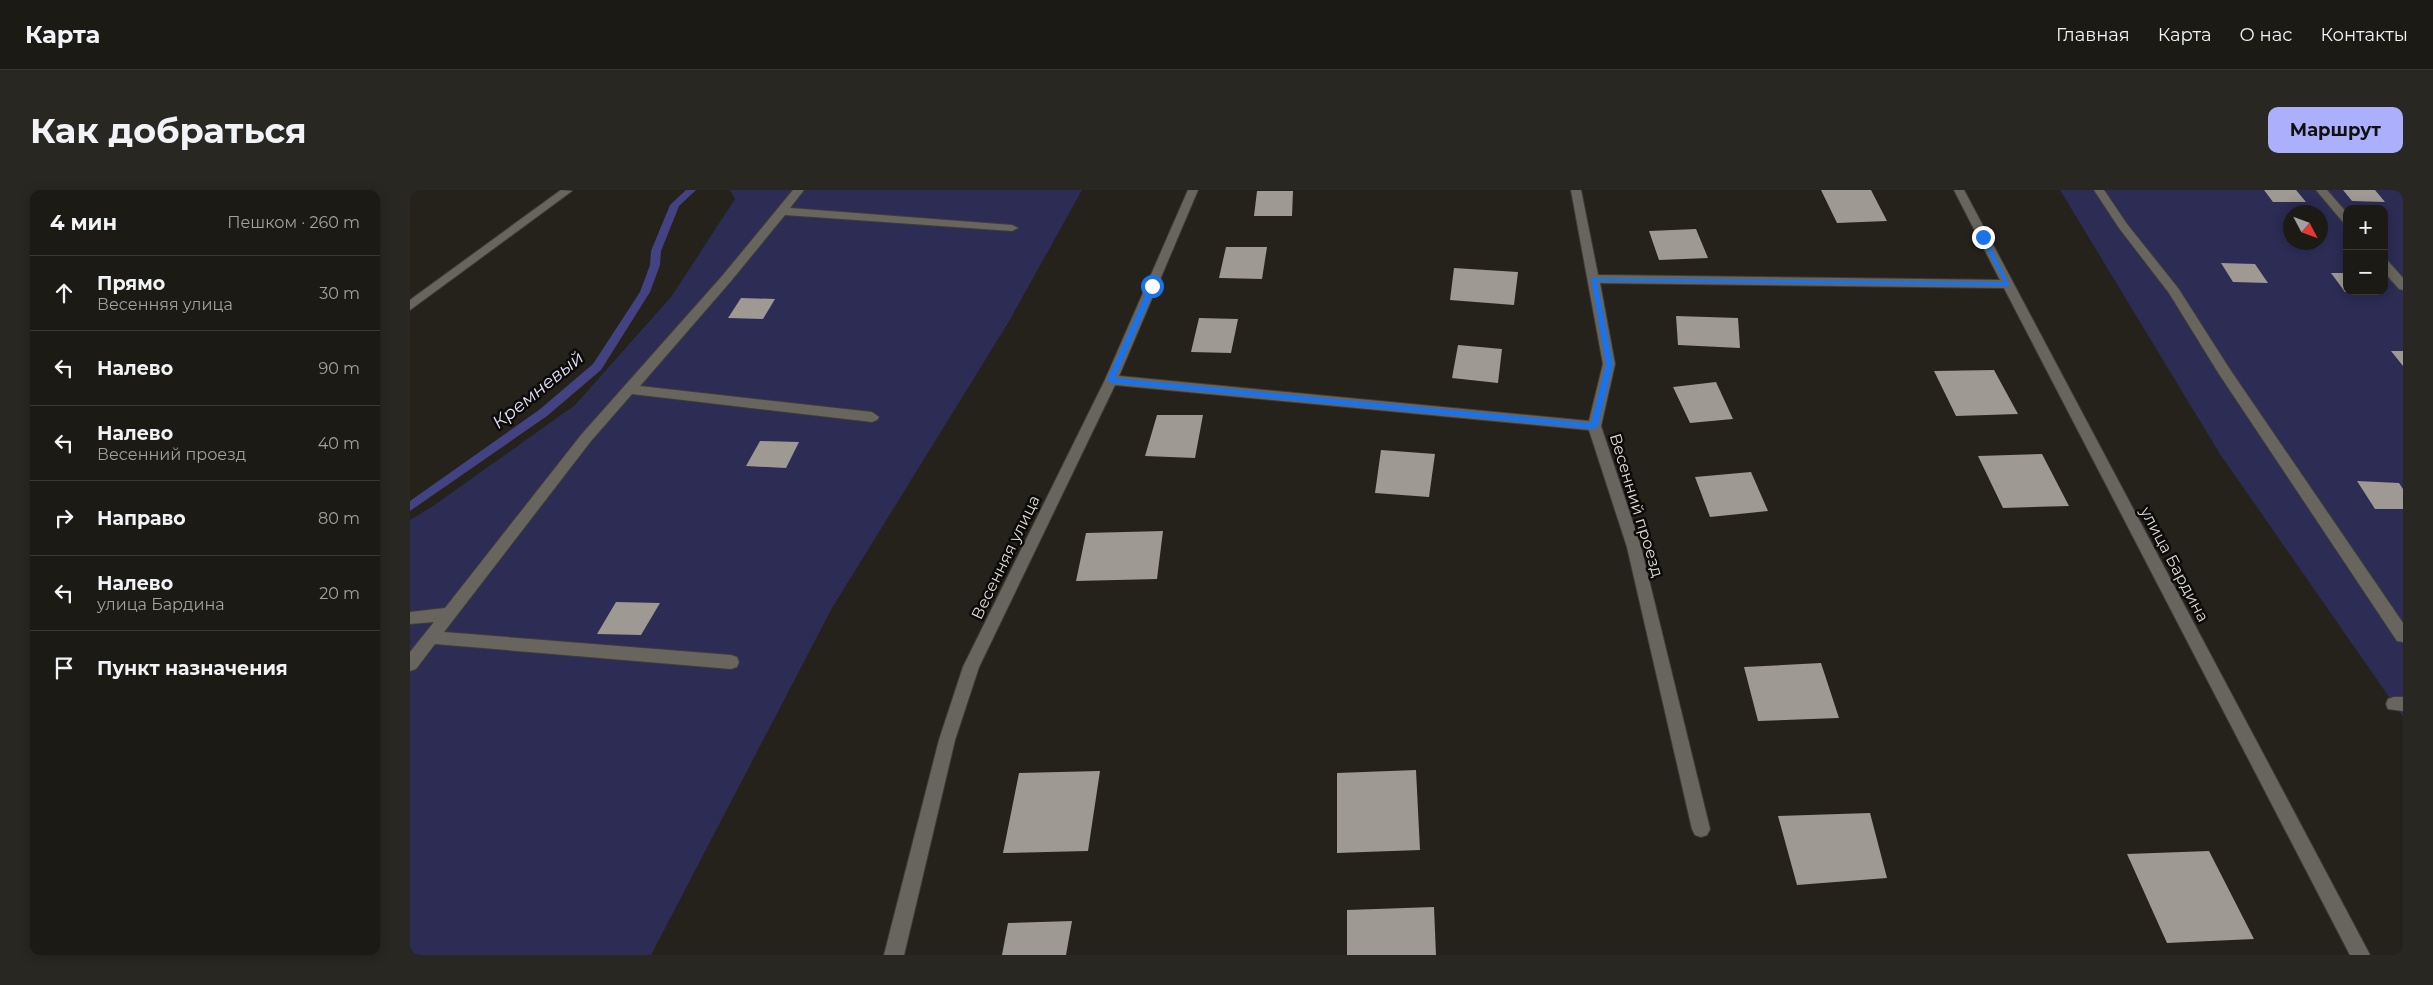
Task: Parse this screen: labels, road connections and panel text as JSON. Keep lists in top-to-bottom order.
{
  "streets": {
    "street": ["Весенний проезд", "Весенняя улица", "улица Бардина"]
  },
  "water": ["Кремневый"],
  "north": "bottom right",
  "page": {
    "header": "Карта",
    "nav": [
      "Главная",
      "Карта",
      "О нас",
      "Контакты"
    ],
    "buttons": "Маршрут",
    "title": "Как добраться",
    "heading": ["4 мин", "Пешком · 260 m"],
    "map_buttons": ["+", "−"],
    "list": [
      ["Прямо", "Весенняя улица", "30 m"],
      ["Налево", "90 m"],
      ["Налево", "Весенний проезд", "40 m"],
      ["Направо", "80 m"],
      ["Налево", "улица Бардина", "20 m"],
      "Пункт назначения"
    ]
  }
}
